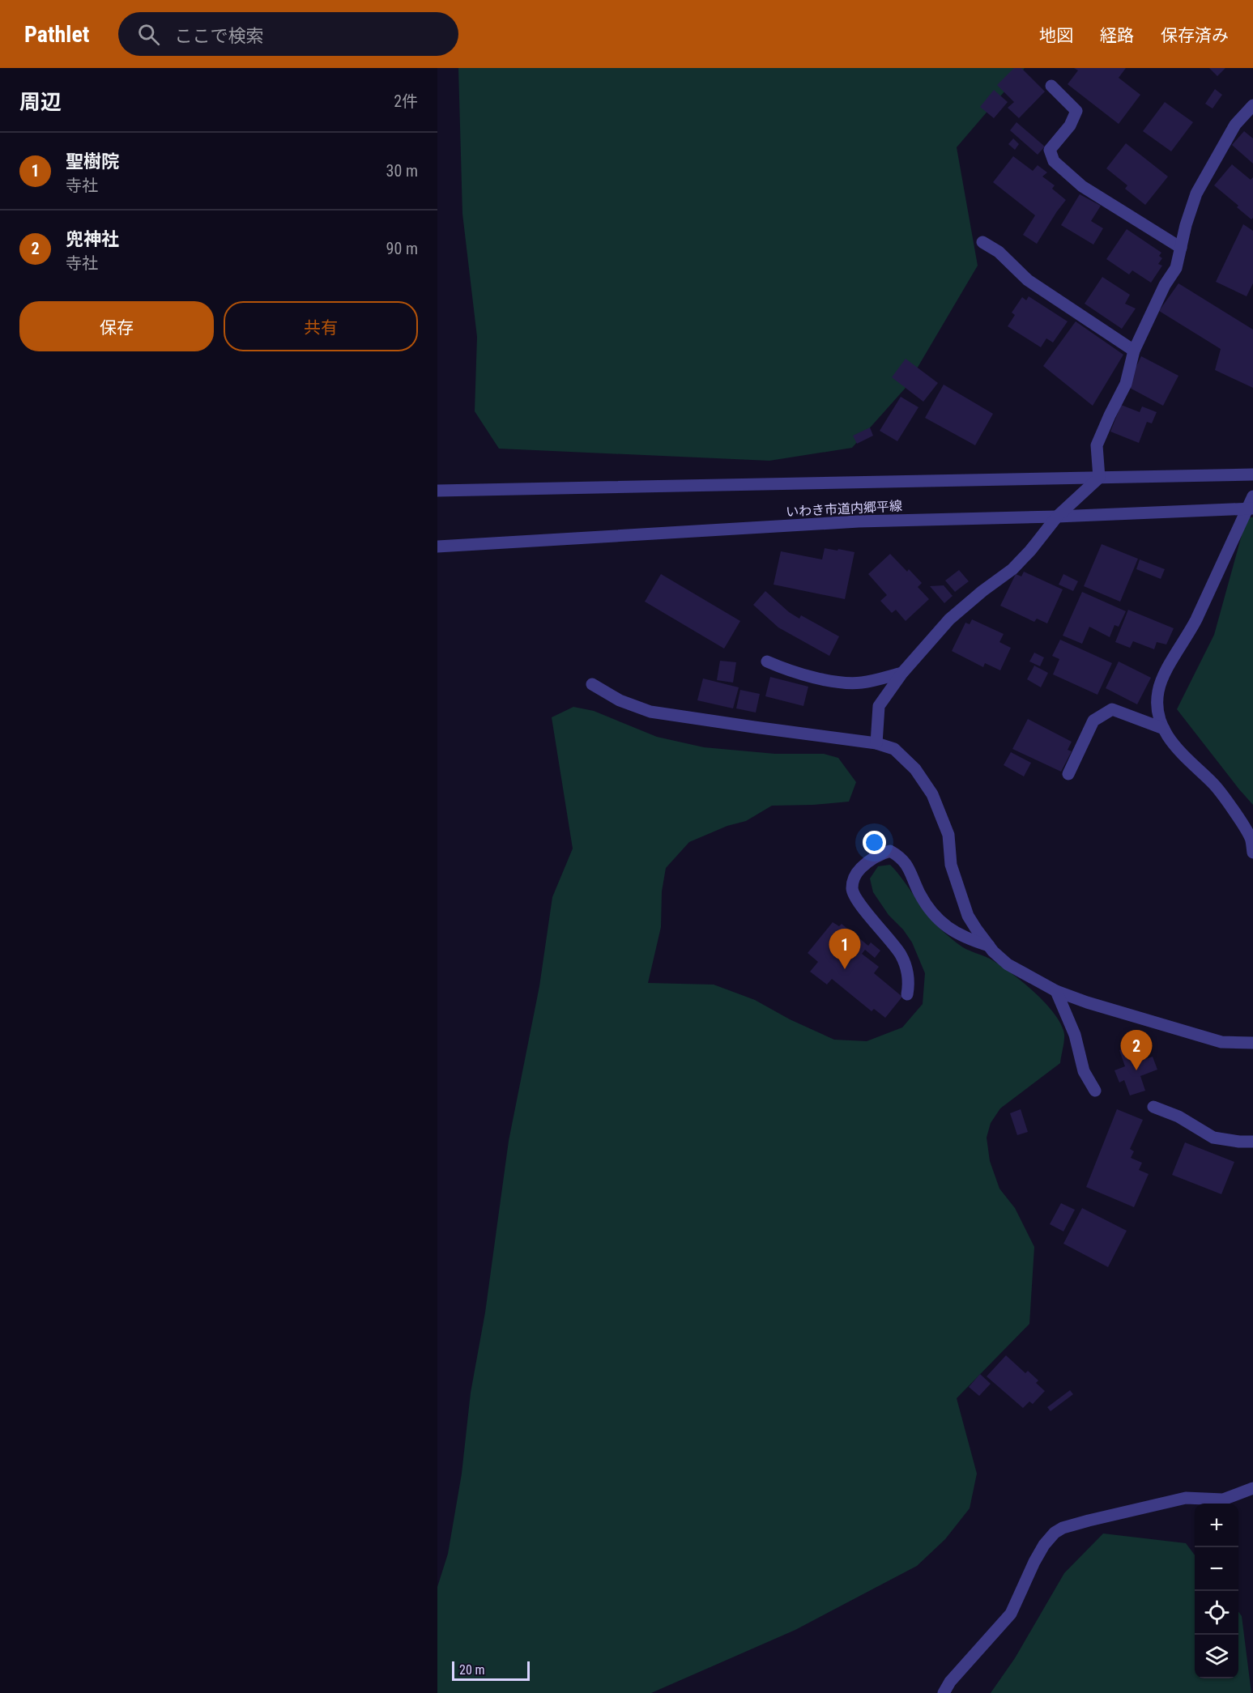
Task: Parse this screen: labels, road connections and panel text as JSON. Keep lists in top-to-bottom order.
{
  "streets": {
    "street": ["いわき市道内郷平線"]
  },
  "scale_bar": "20 m",
  "page": {
    "header": "Pathlet",
    "search": "ここで検索",
    "nav": ["地図", "経路", "保存済み"],
    "heading": ["周辺", "2件"],
    "list": [
      {
        "mark": "1",
        "name": "聖樹院",
        "note": "寺社",
        "value": "30 m"
      },
      {
        "mark": "2",
        "name": "兜神社",
        "note": "寺社",
        "value": "90 m"
      }
    ],
    "buttons": ["保存", "共有"],
    "pins": ["1", "2"],
    "map_buttons": ["+", "−"],
    "scale": "20 m"
  }
}
